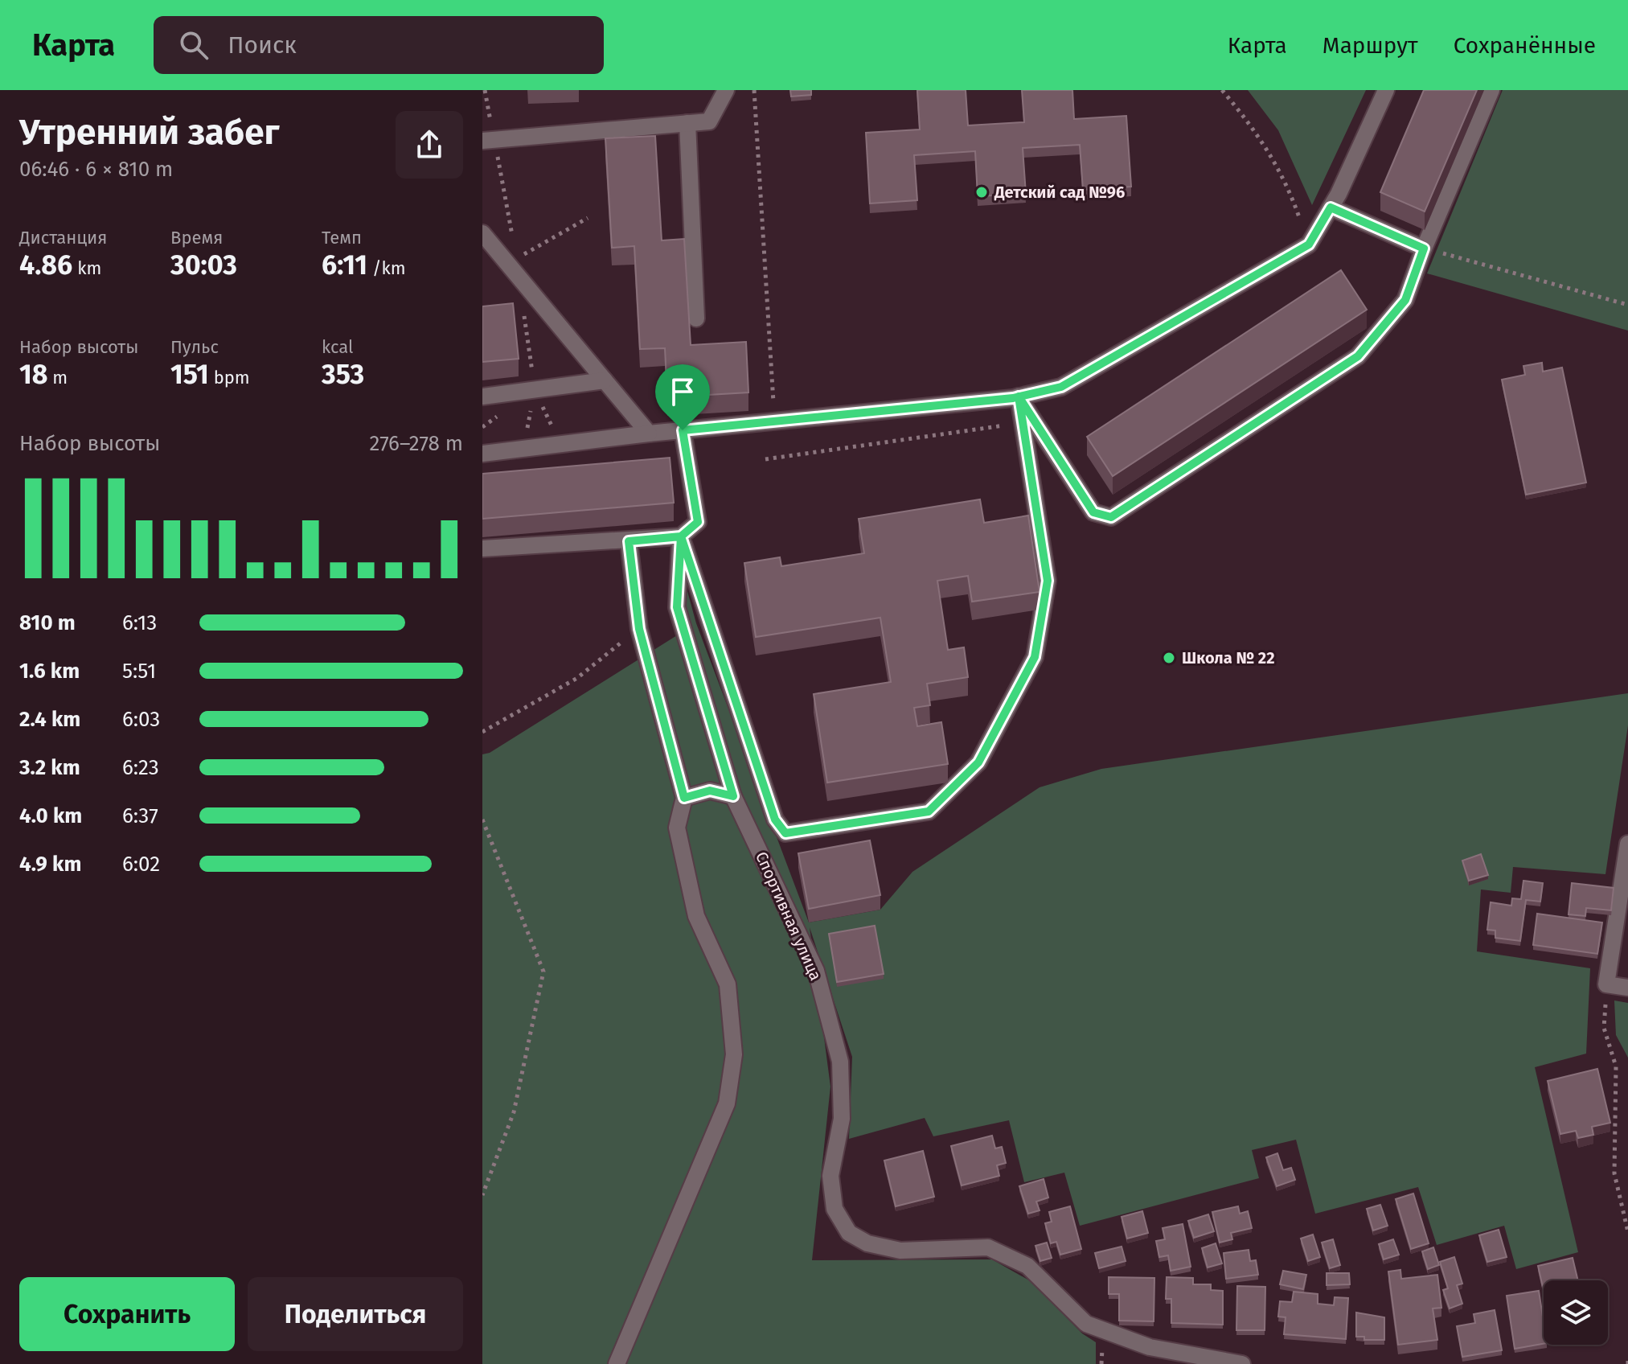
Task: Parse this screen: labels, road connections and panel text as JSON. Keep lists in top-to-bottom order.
{
  "streets": {
    "street": ["Спортивная улица"]
  },
  "places": ["Детский сад №96", "Школа № 22"],
  "page": {
    "header": "Карта",
    "search": "Поиск",
    "nav": ["Карта", "Маршрут", "Сохранённые"],
    "heading": ["Утренний забег", "06:46 · 6 × 810 m"],
    "stats": [
      ["Дистанция", "4.86 km"],
      ["Время", "30:03"],
      ["Темп", "6:11 /km"],
      ["Набор высоты", "18 m"],
      ["Пульс", "151 bpm"],
      ["kcal", "353"]
    ],
    "chart": ["Набор высоты", "276–278 m"],
    "list": [
      {
        "name": "810 m",
        "note": "6:13"
      },
      {
        "name": "1.6 km",
        "note": "5:51"
      },
      {
        "name": "2.4 km",
        "note": "6:03"
      },
      {
        "name": "3.2 km",
        "note": "6:23"
      },
      {
        "name": "4.0 km",
        "note": "6:37"
      },
      {
        "name": "4.9 km",
        "note": "6:02"
      }
    ],
    "buttons": ["Сохранить", "Поделиться"]
  }
}
